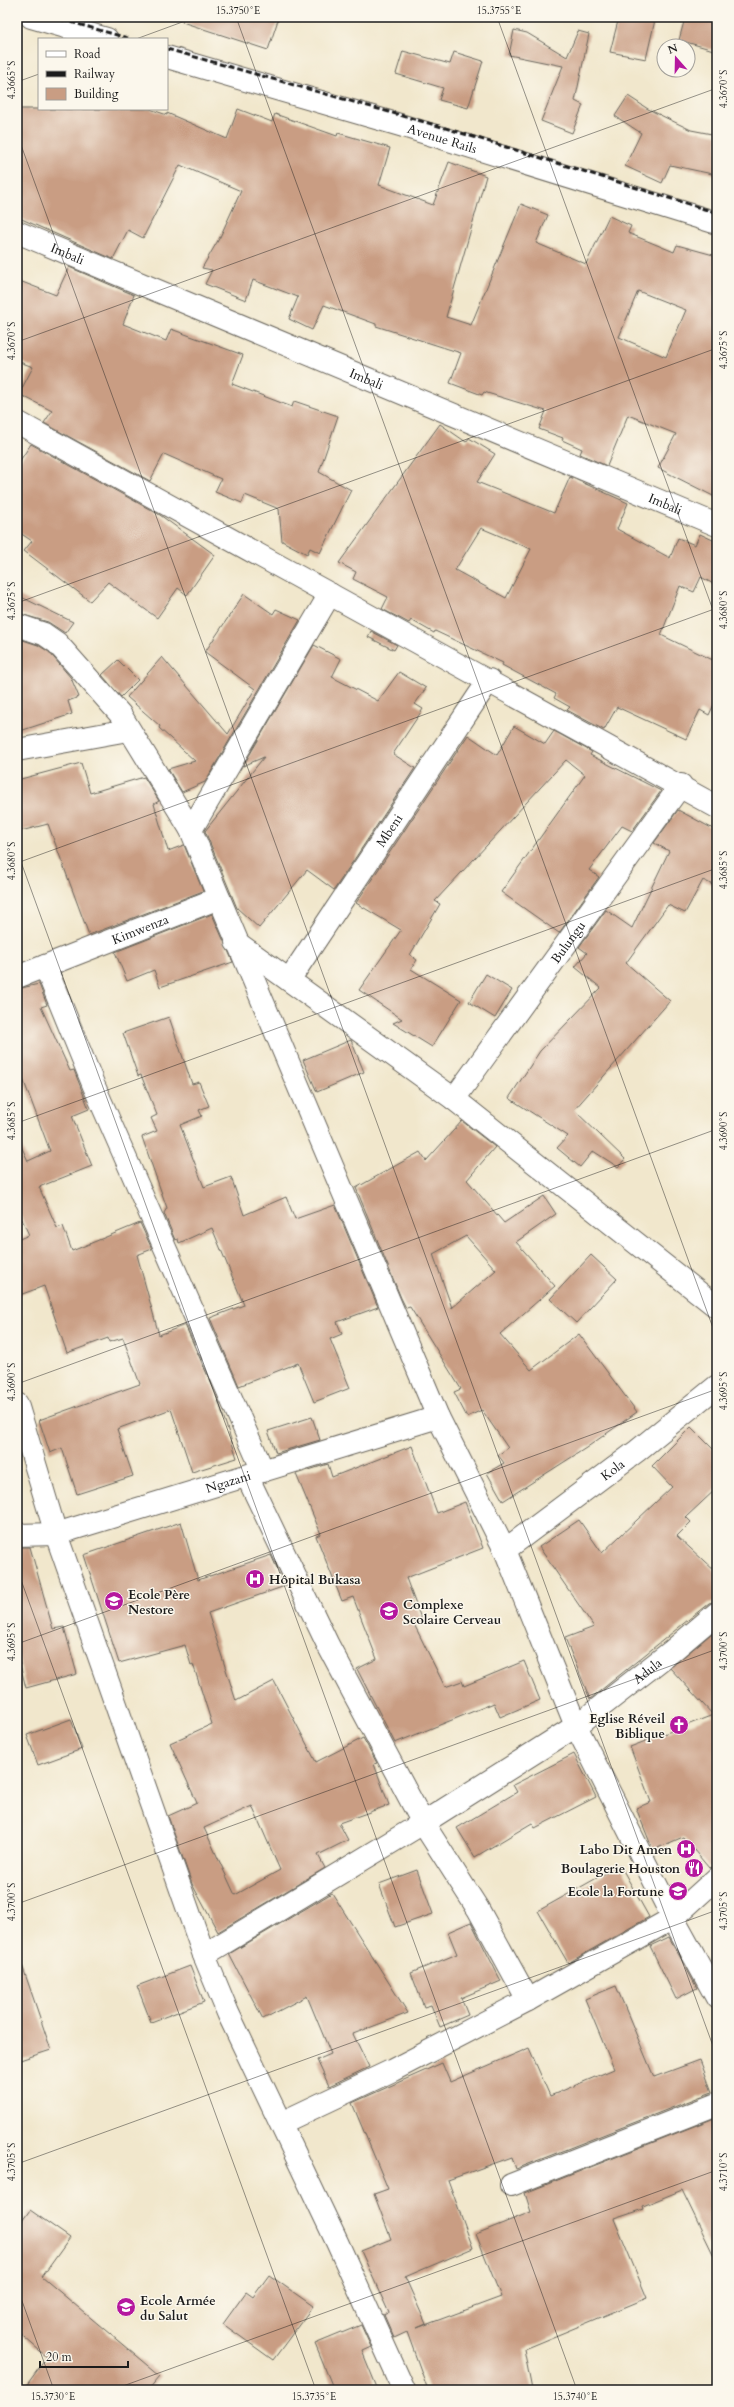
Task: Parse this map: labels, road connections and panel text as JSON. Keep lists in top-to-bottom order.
{
  "streets": {
    "street": [
      "Avenue Rails",
      "Imbali",
      "Mbeni",
      "Kimwenza",
      "Bulungu",
      "Kola",
      "Ngazani",
      "Adula"
    ]
  },
  "places": {
    "hospital": ["Hôpital Bukasa", "Labo Dit Amen"],
    "school or university": [
      "Ecole Père Nestore",
      "Complexe Scolaire Cerveau",
      "Ecole la Fortune",
      "Ecole Armée du Salut"
    ],
    "church": ["Eglise Réveil Biblique"],
    "restaurant": ["Boulagerie Houston"]
  },
  "legend": ["Road", "Railway", "Building"],
  "scale_bar": "20 m",
  "north": "top",
  "coordinates": [
    "15.3750°E",
    "15.3755°E",
    "4.3665°S",
    "4.3670°S",
    "4.3675°S",
    "4.3680°S",
    "4.3685°S",
    "4.3690°S",
    "4.3695°S",
    "4.3700°S",
    "4.3705°S",
    "4.3710°S",
    "15.3730°E",
    "15.3735°E",
    "15.3740°E"
  ]
}
